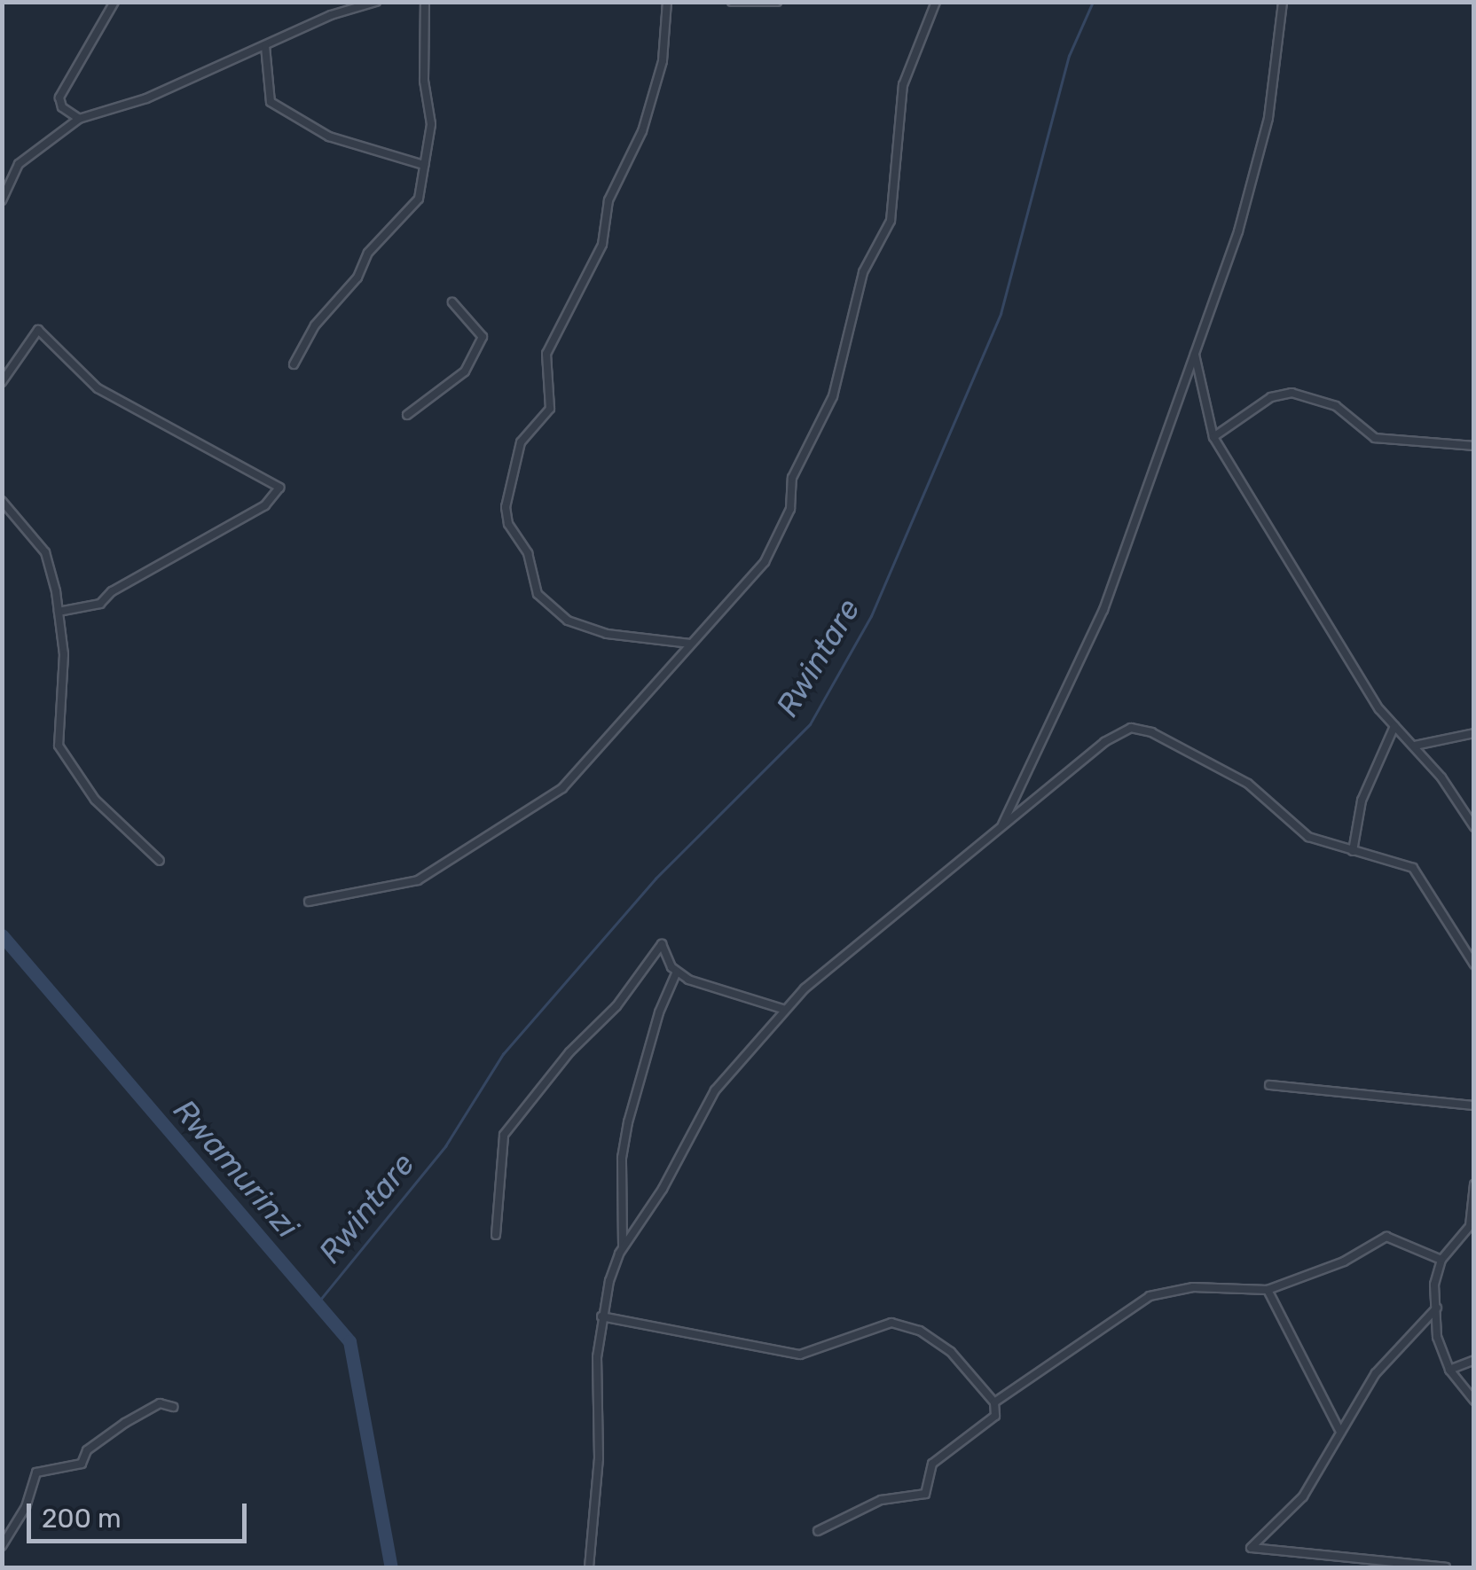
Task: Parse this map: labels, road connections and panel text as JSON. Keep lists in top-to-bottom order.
{
  "water": ["Rwintare", "Rwamurinzi"],
  "scale_bar": "200 m"
}
